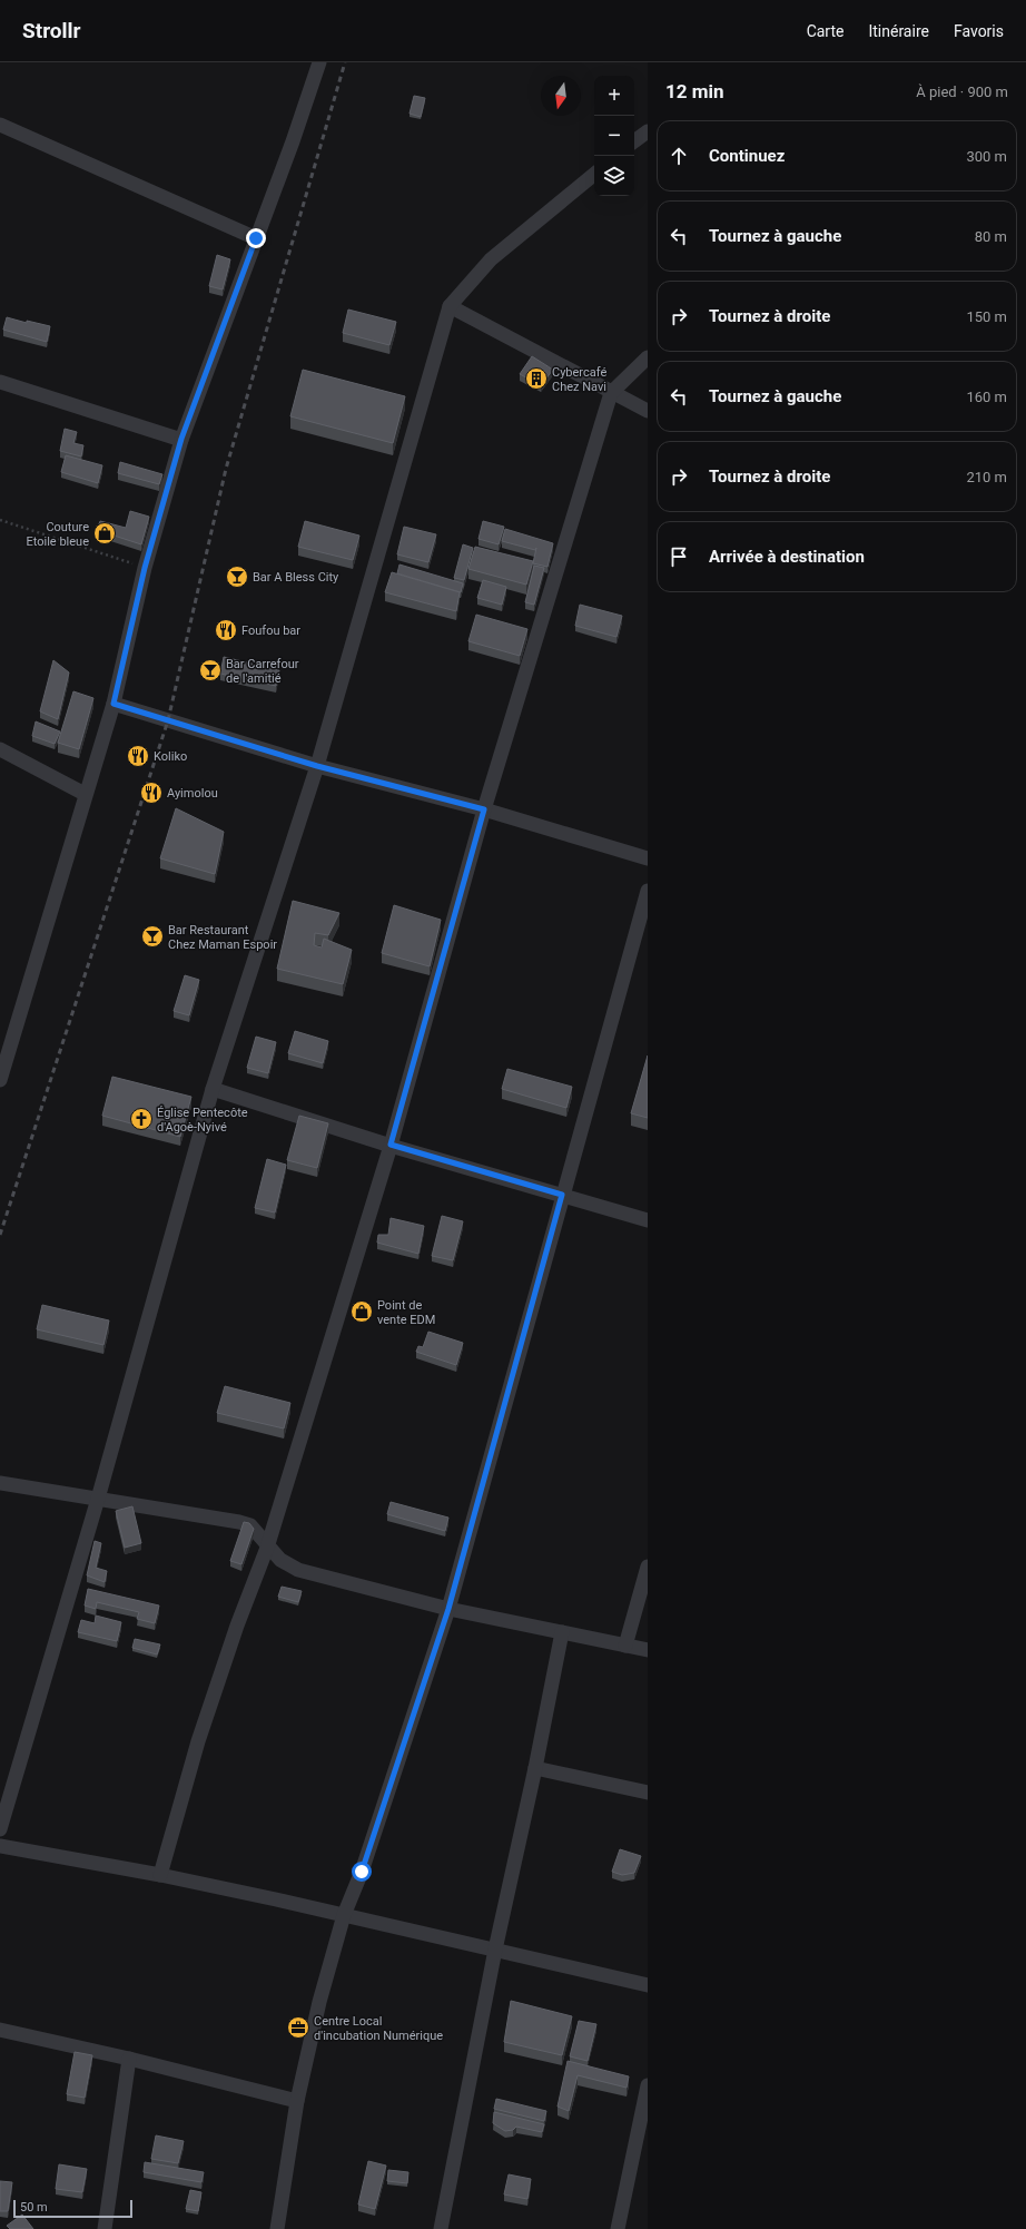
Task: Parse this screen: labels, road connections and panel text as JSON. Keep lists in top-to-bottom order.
{
  "places": {
    "building": ["Cybercafé Chez Navi"],
    "shop": ["Couture Etoile bleue", "Point de vente EDM"],
    "bar": ["Bar A Bless City", "Bar Carrefour de l'amitié", "Bar Restaurant Chez Maman Espoir"],
    "restaurant": ["Foufou bar", "Koliko", "Ayimolou"],
    "church": ["Église Pentecôte d'Agoè-Nyivé"],
    "office": ["Centre Local d'incubation Numérique"]
  },
  "scale_bar": "50 m",
  "north": "bottom",
  "page": {
    "header": "Strollr",
    "nav": ["Carte", "Itinéraire", "Favoris"],
    "heading": ["12 min", "À pied · 900 m"],
    "map_buttons": ["+", "−"],
    "list": [
      ["Continuez", "300 m"],
      ["Tournez à gauche", "80 m"],
      ["Tournez à droite", "150 m"],
      ["Tournez à gauche", "160 m"],
      ["Tournez à droite", "210 m"],
      "Arrivée à destination"
    ],
    "scale": "50 m"
  }
}
